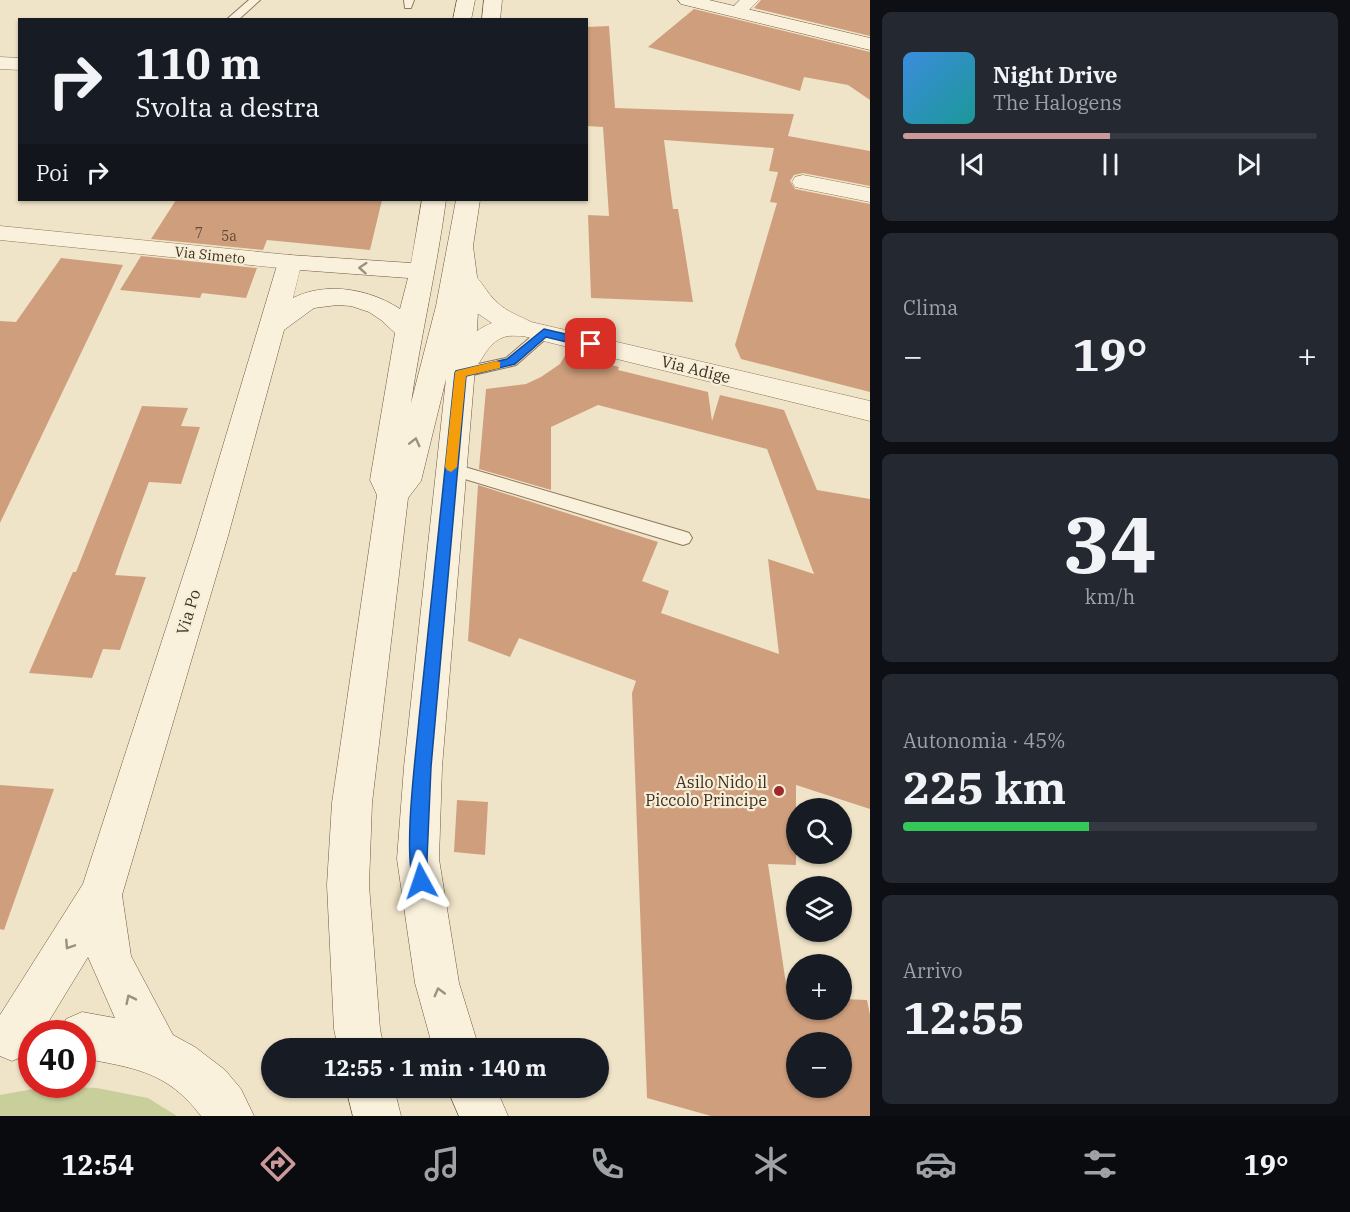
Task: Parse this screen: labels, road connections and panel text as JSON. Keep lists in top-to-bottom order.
{
  "streets": {
    "street": ["Via Simeto", "Via Adige", "Via Po"]
  },
  "crossings": [
    ["Via Simeto", "Via Po"]
  ],
  "places": ["Asilo Nido il Piccolo Principe"],
  "house_numbers": ["7", "5a"],
  "page": {
    "turn": ["110 m", "Svolta a destra"],
    "song": ["Night Drive", "The Halogens"],
    "then": "Poi",
    "tile": [
      "Clima",
      ["34", "km/h"],
      ["Autonomia · 45%", "225 km"],
      ["Arrivo", "12:55"]
    ],
    "heat": ["−", "19°", "+"],
    "map_buttons": ["+", "−"],
    "limit": "40",
    "trip": "12:55 · 1 min · 140 m",
    "tabs": ["12:54", "19°"]
  }
}
